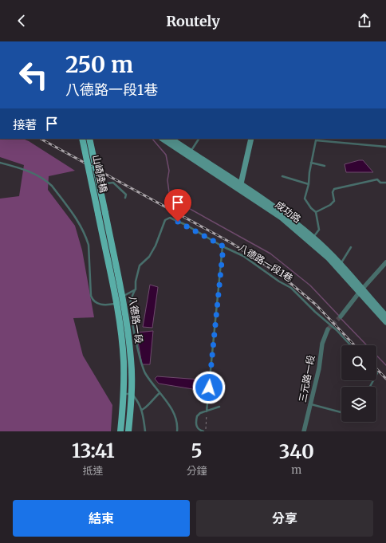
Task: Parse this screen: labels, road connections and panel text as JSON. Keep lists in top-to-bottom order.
{
  "streets": {
    "main road": ["山崎陸橋", "八德路一段"],
    "street": ["成功路", "三元路一段"],
    "lane": ["八德路一段1巷"]
  },
  "crossings": [
    ["山崎陸橋", "八德路一段"]
  ],
  "page": {
    "header": "Routely",
    "turn": ["250 m", "八德路一段1巷"],
    "then": "接著",
    "eta": [
      "13:41",
      "抵達",
      "5",
      "分鐘",
      "340",
      "m"
    ],
    "buttons": ["結束", "分享"]
  }
}
